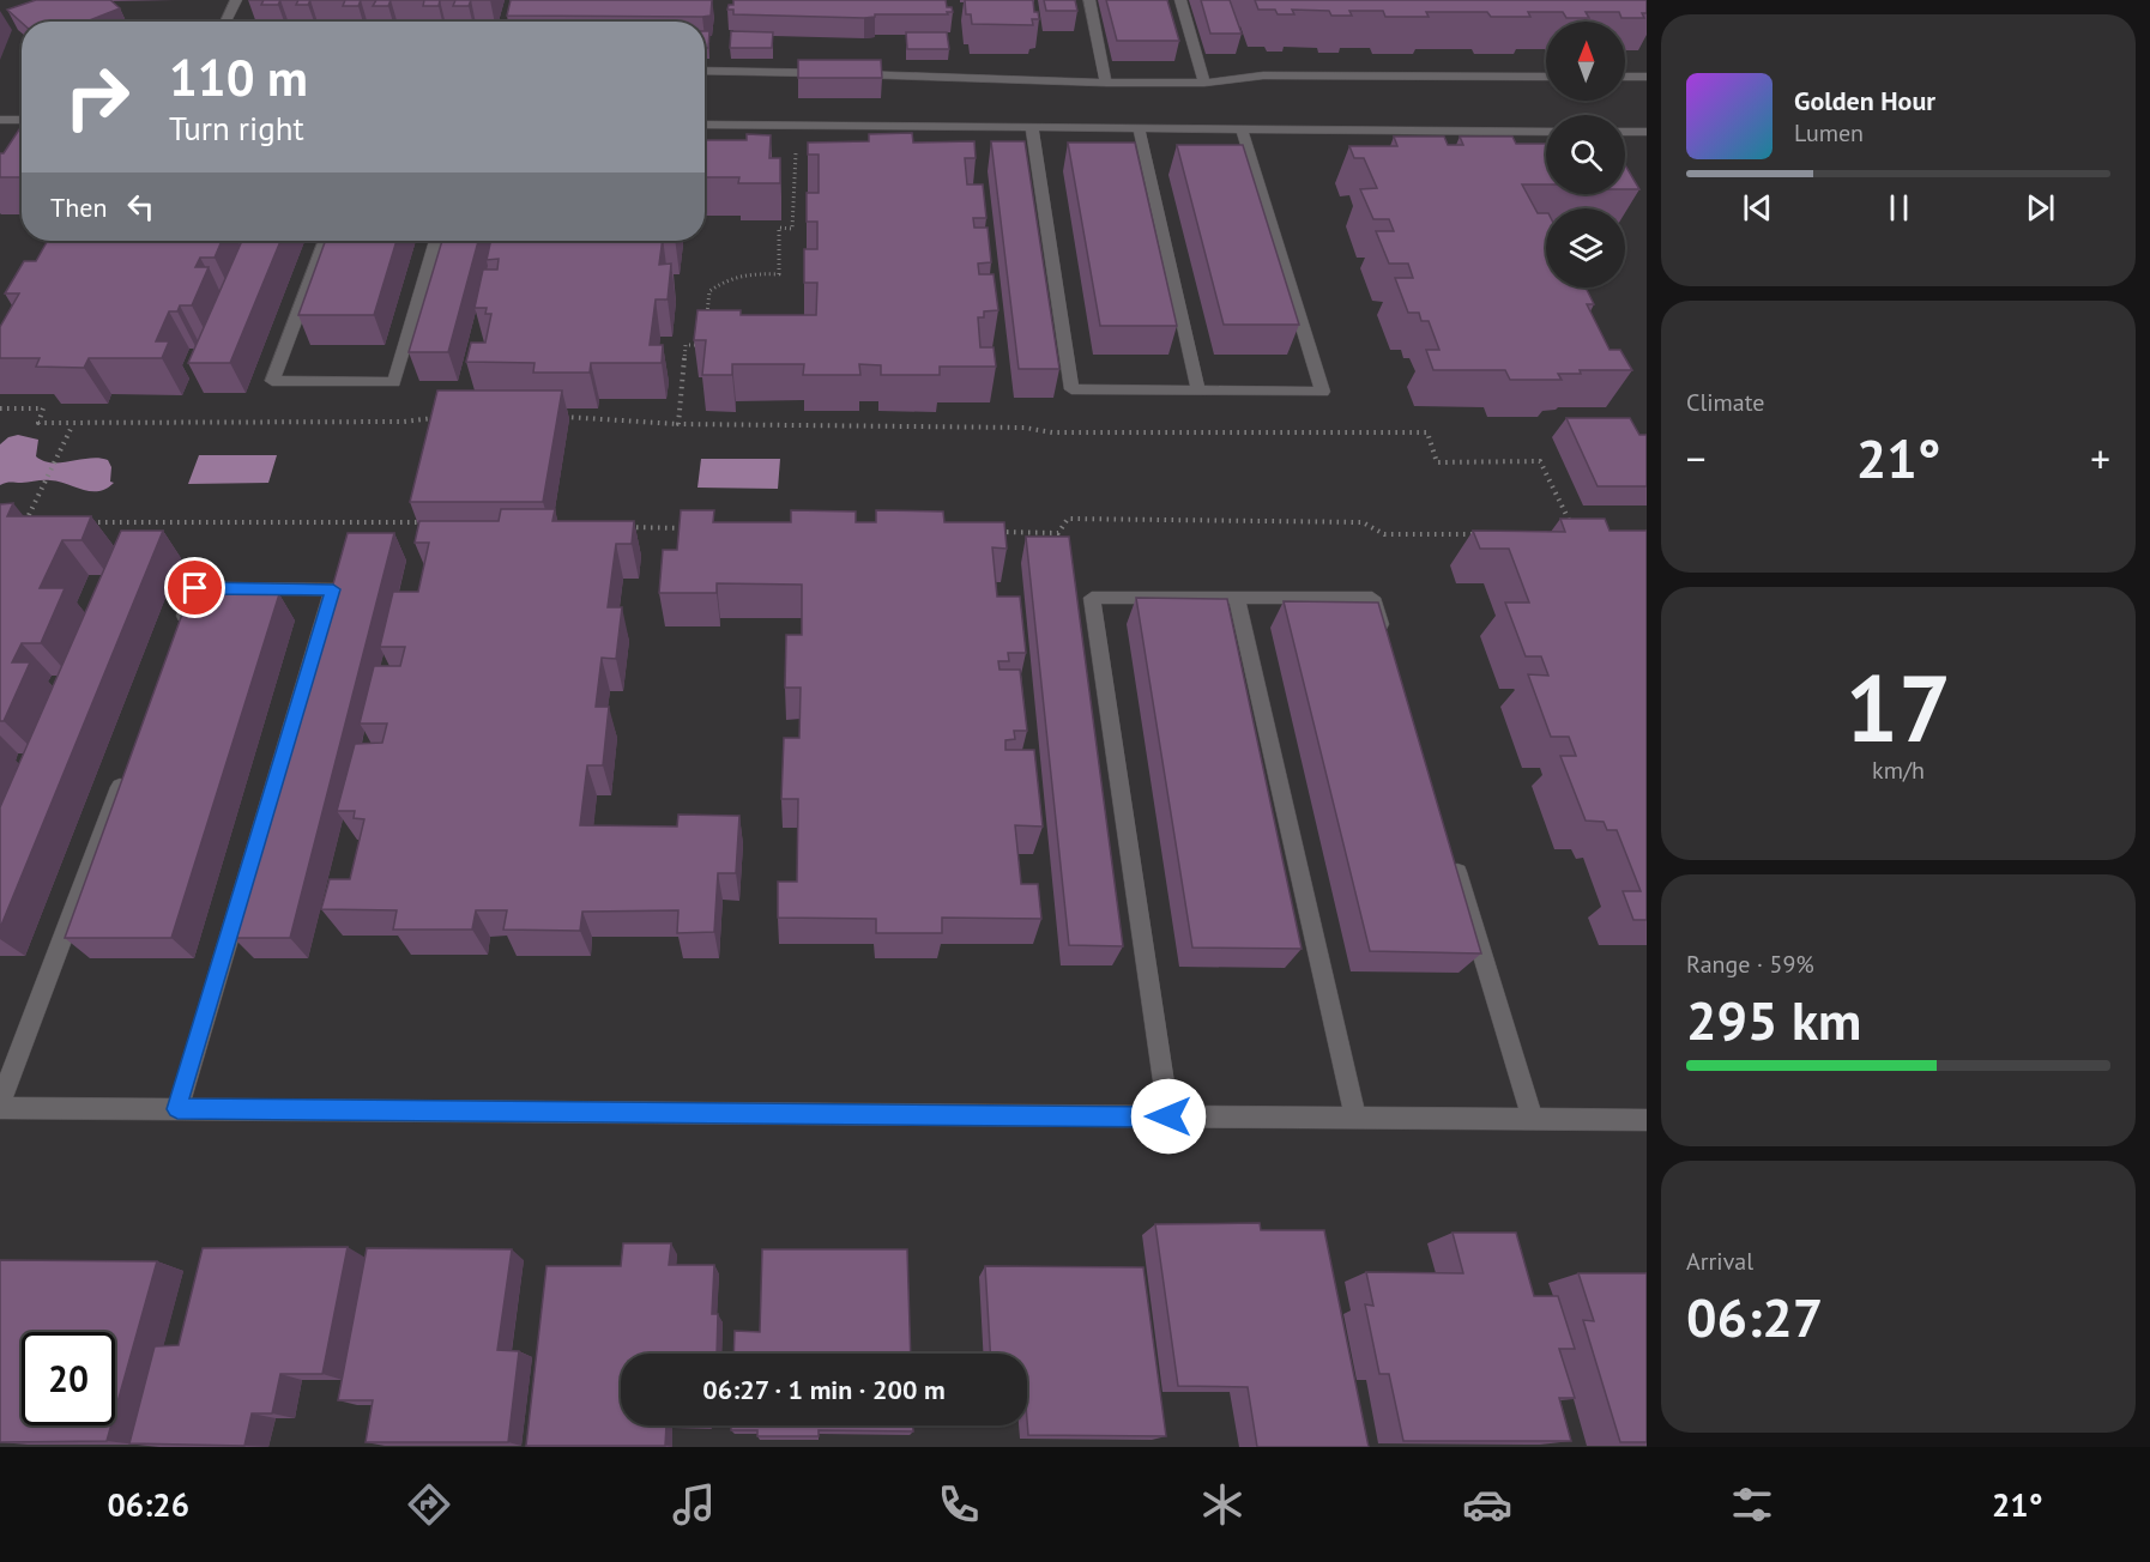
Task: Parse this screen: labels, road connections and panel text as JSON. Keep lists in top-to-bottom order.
{
  "north": "top",
  "page": {
    "turn": ["110 m", "Turn right"],
    "song": ["Golden Hour", "Lumen"],
    "then": "Then",
    "tile": [
      "Climate",
      ["17", "km/h"],
      ["Range · 59%", "295 km"],
      ["Arrival", "06:27"]
    ],
    "heat": ["−", "21°", "+"],
    "limit": "20",
    "trip": "06:27 · 1 min · 200 m",
    "tabs": ["06:26", "21°"]
  }
}
